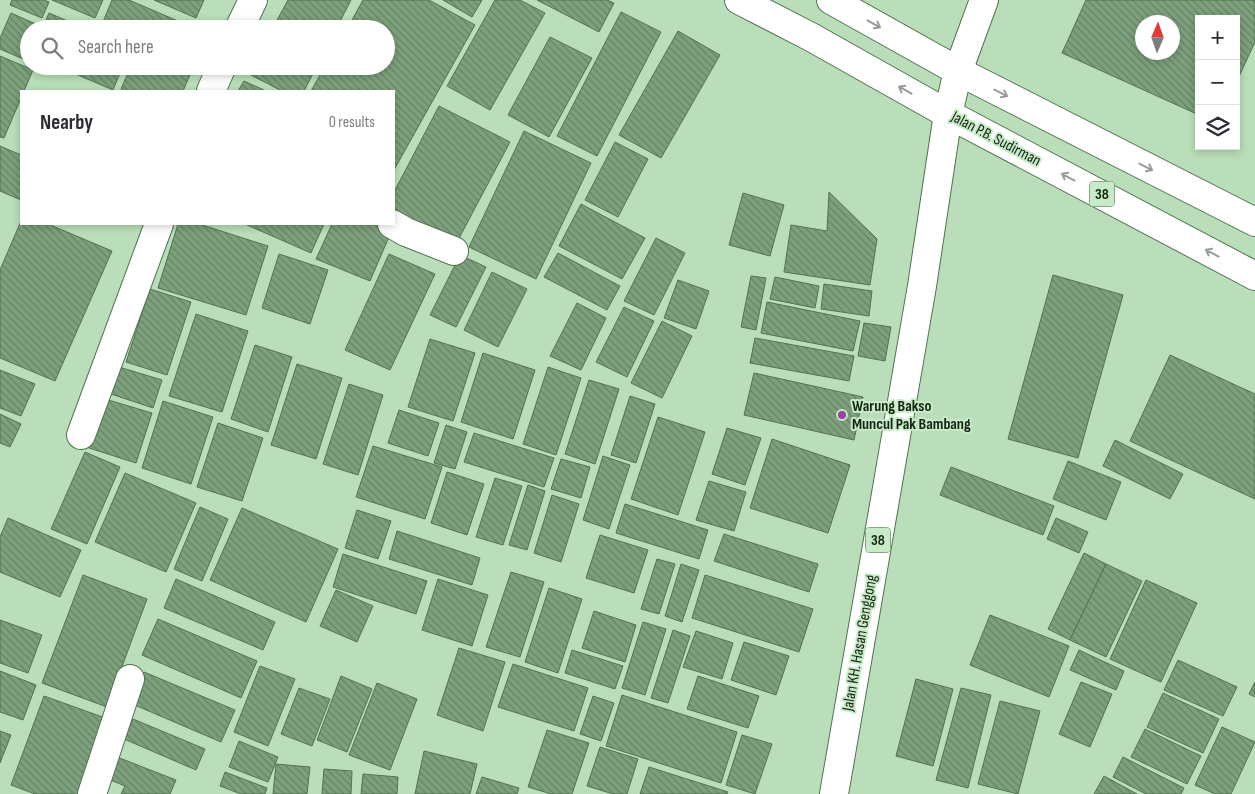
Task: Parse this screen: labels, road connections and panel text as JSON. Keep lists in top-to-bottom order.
{
  "streets": {
    "main road": ["Jalan P.B. Sudirman", "38", "Jalan KH. Hasan Genggong"]
  },
  "crossings": [
    ["Jalan P.B. Sudirman", "38"],
    ["Jalan P.B. Sudirman", "Jalan KH. Hasan Genggong"],
    ["38", "Jalan KH. Hasan Genggong"]
  ],
  "places": ["Warung Bakso Muncul Pak Bambang"],
  "north": "top",
  "page": {
    "map_buttons": ["+", "−"],
    "search": "Search here",
    "heading": ["Nearby", "0 results"]
  }
}
